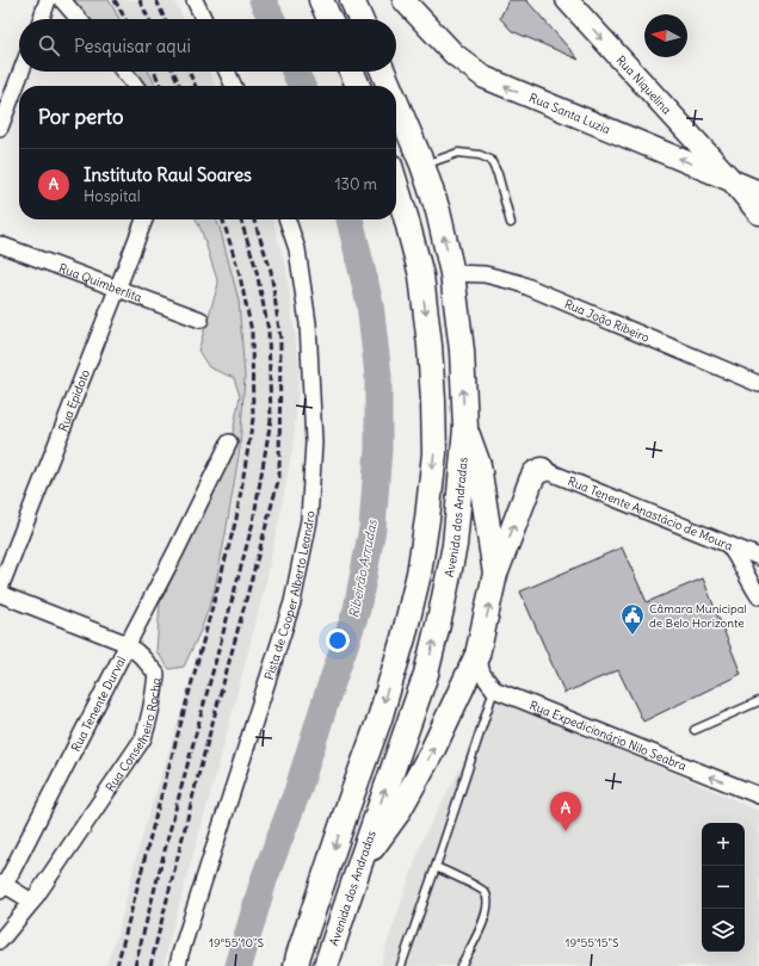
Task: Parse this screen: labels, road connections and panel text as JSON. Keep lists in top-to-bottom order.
{
  "streets": {
    "main road": ["Avenida dos Andradas"],
    "street": [
      "Rua Niquelina",
      "Rua Santa Luzia",
      "Rua Quimberlita",
      "Rua João Ribeiro",
      "Rua Epidoto",
      "Rua Tenente Anastácio de Moura",
      "Pista de Cooper Alberto Leandro",
      "Rua Tenente Durval",
      "Rua Conselheiro Rocha",
      "Rua Expedicionário Nilo Seabra"
    ]
  },
  "crossings": [
    ["Rua Niquelina", "Rua Santa Luzia"],
    ["Rua Quimberlita", "Rua Epidoto"],
    ["Rua João Ribeiro", "Avenida dos Andradas"],
    ["Rua Tenente Durval", "Rua Conselheiro Rocha"]
  ],
  "one_way": ["Rua Niquelina", "Rua Santa Luzia", "Rua Expedicionário Nilo Seabra"],
  "water": ["Ribeirão Arrudas"],
  "places": {
    "public building": ["Câmara Municipal de Belo Horizonte"]
  },
  "north": "left",
  "page": {
    "search": "Pesquisar aqui",
    "heading": "Por perto",
    "list": [
      {
        "mark": "A",
        "name": "Instituto Raul Soares",
        "note": "Hospital",
        "value": "130 m"
      }
    ],
    "pins": "A",
    "map_buttons": ["+", "−"]
  },
  "coordinates": ["19°55'10\"S", "19°55'15\"S"]
}
